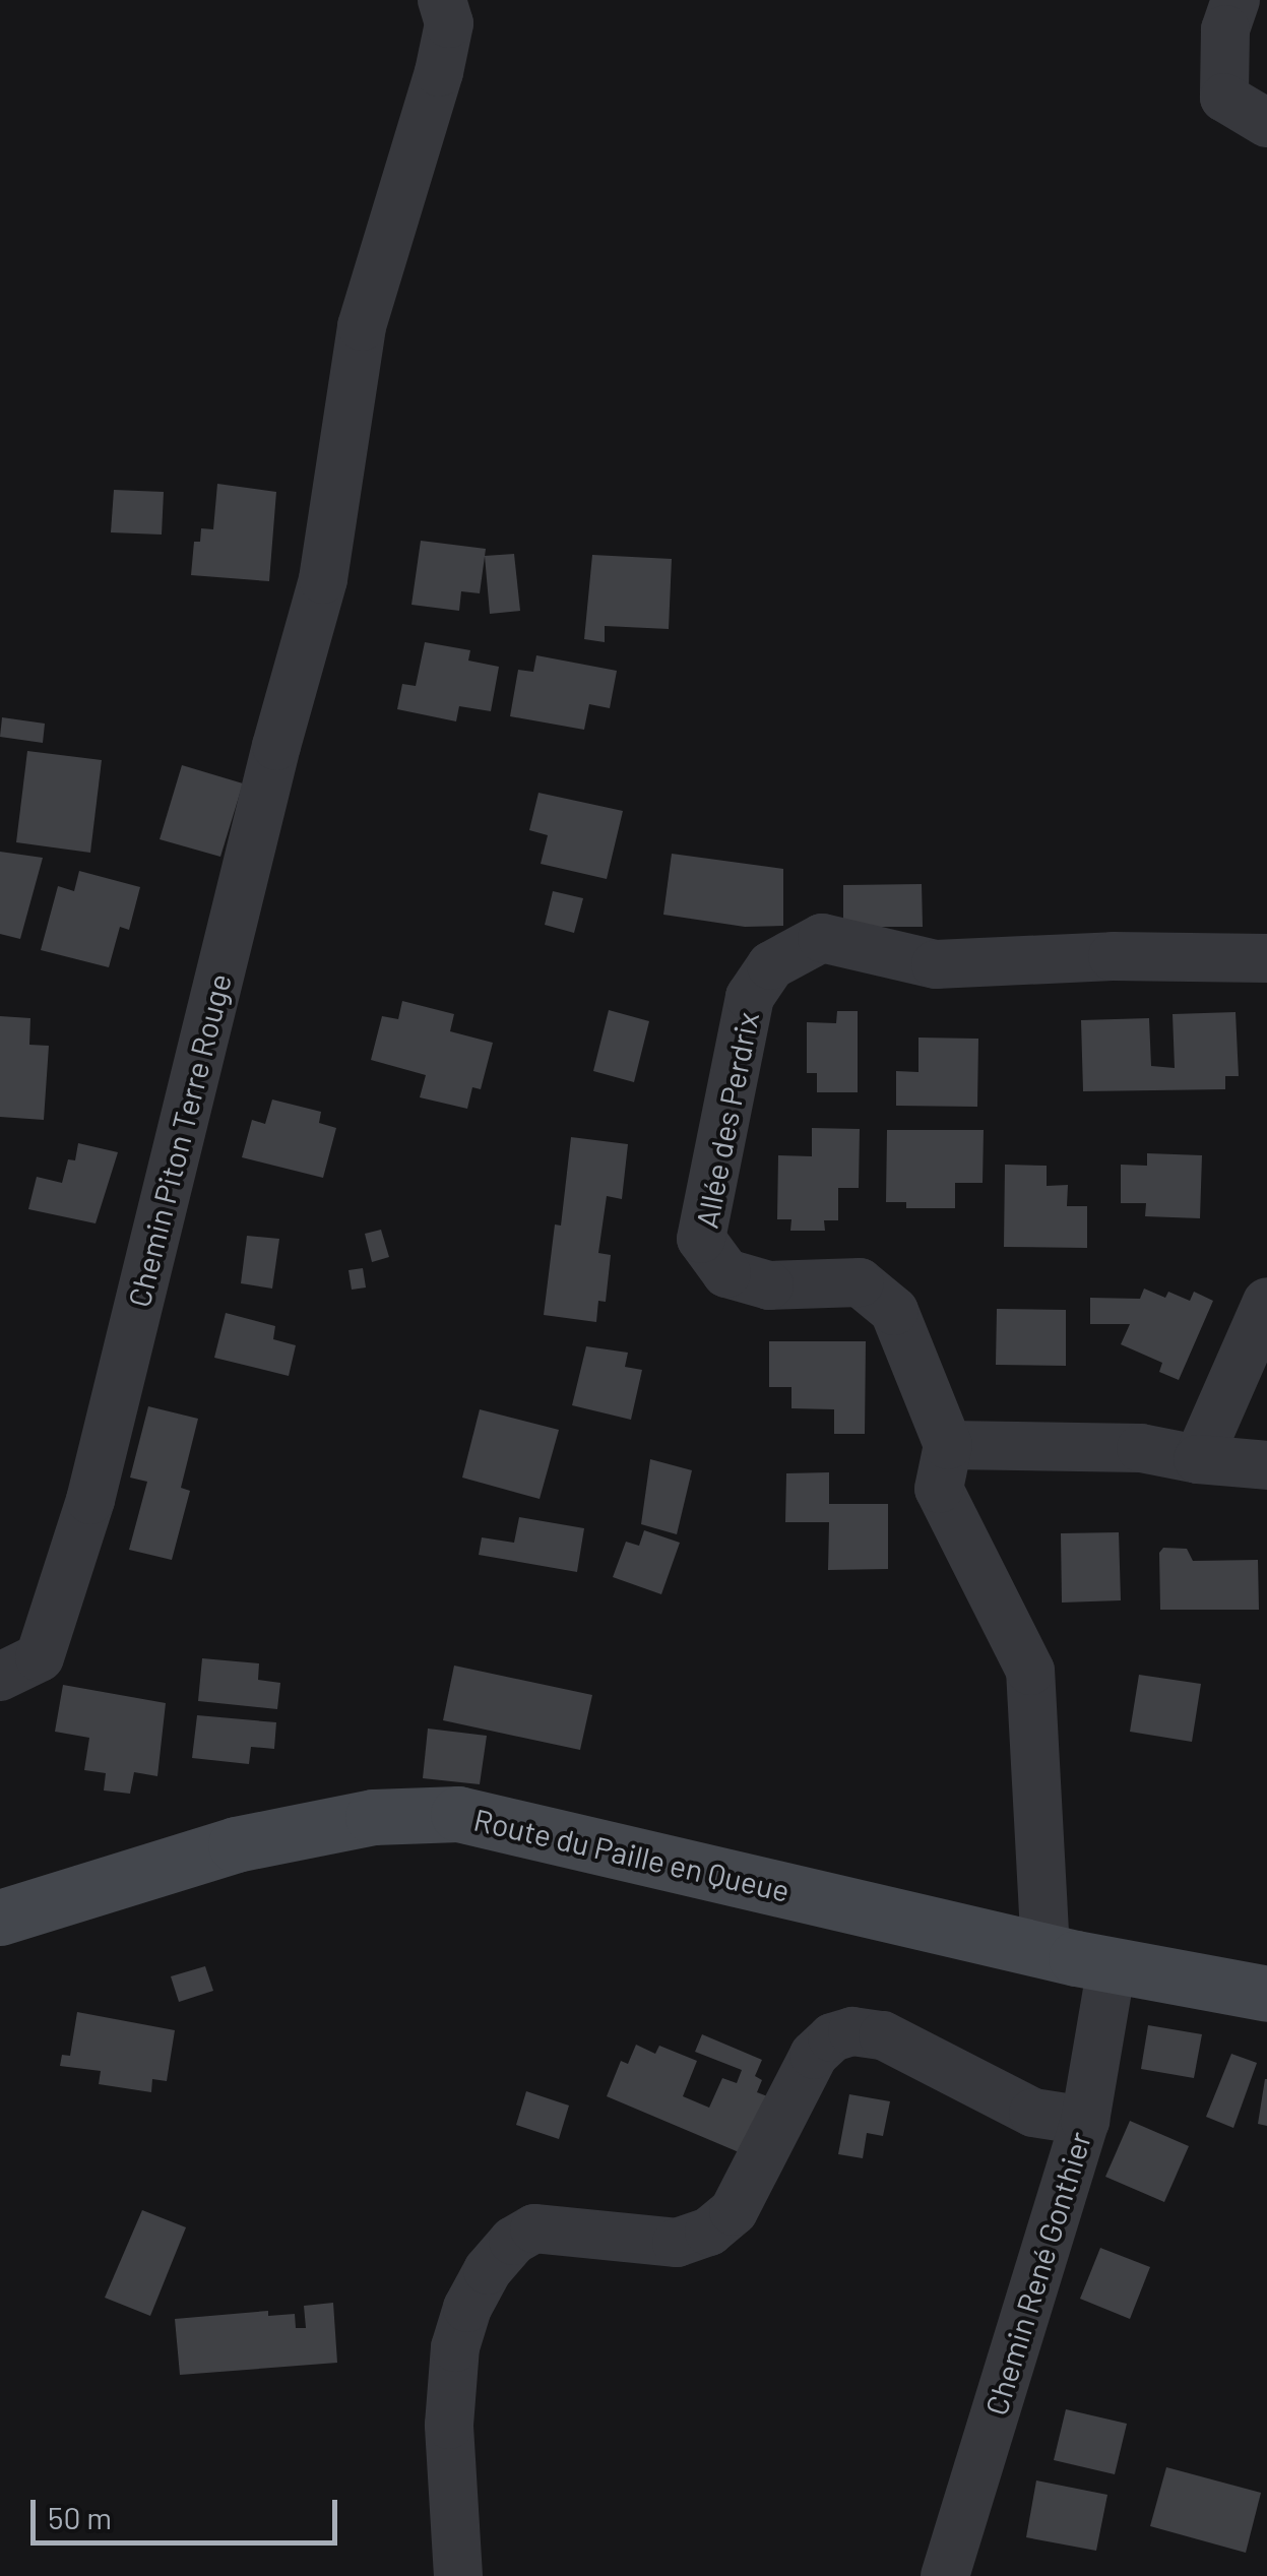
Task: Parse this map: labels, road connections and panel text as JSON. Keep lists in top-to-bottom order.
{
  "streets": {
    "main road": ["Route du Paille en Queue"],
    "street": ["Allée des Perdrix", "Chemin Piton Terre Rouge", "Chemin René Gonthier"]
  },
  "crossings": [
    ["Allée des Perdrix", "Route du Paille en Queue"],
    ["Route du Paille en Queue", "Chemin René Gonthier"]
  ],
  "scale_bar": "50 m"
}
